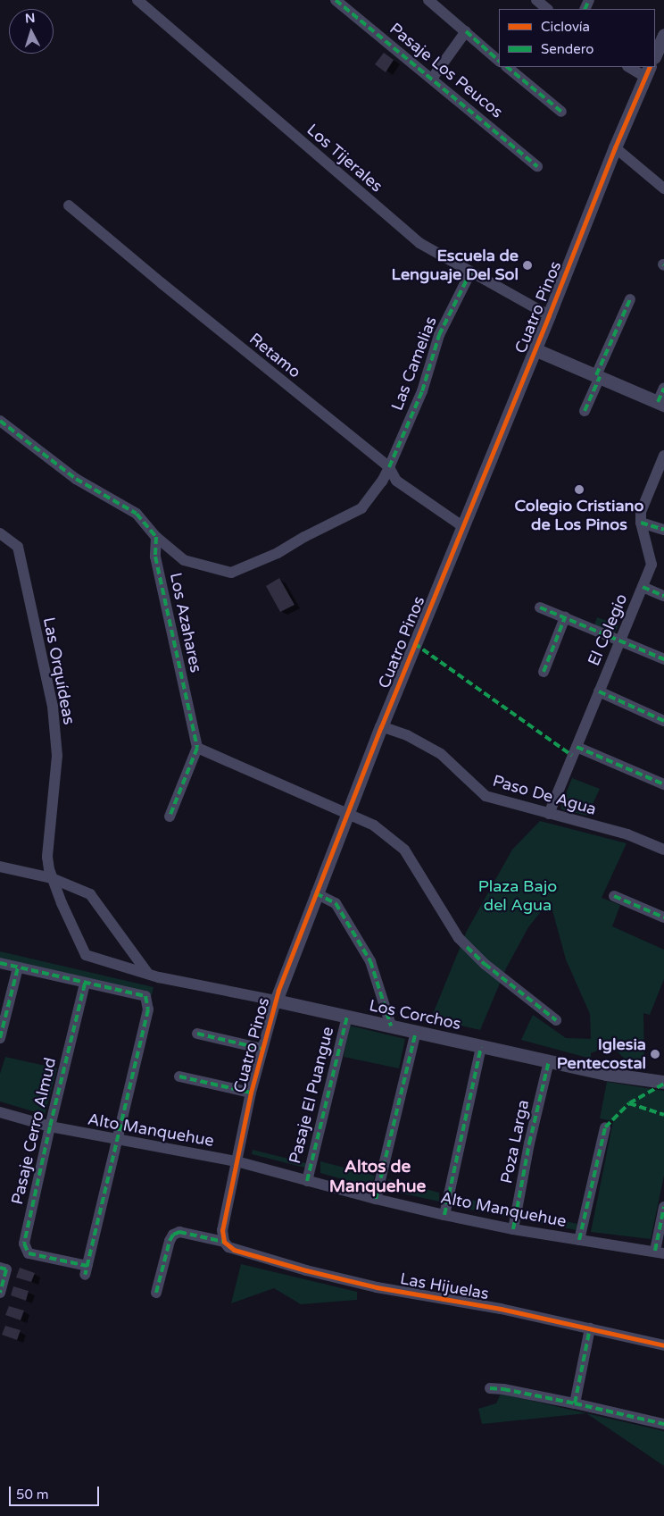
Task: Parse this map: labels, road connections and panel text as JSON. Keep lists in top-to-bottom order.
{
  "streets": {
    "street": [
      "Pasaje Los Peucos",
      "Los Tijerales",
      "Cuatro Pinos",
      "Retamo",
      "Las Camelias",
      "Los Azahares",
      "El Colegio",
      "Las Orquídeas",
      "Paso De Agua",
      "Los Corchos",
      "Pasaje El Puangue",
      "Alto Manquehue",
      "Pasaje Cerro Almud",
      "Poza Larga",
      "Las Hijuelas"
    ]
  },
  "crossings": [
    ["Los Tijerales", "Cuatro Pinos"],
    ["Los Tijerales", "Las Camelias"],
    ["Cuatro Pinos", "Retamo"],
    ["Cuatro Pinos", "Paso De Agua"],
    ["Cuatro Pinos", "Los Corchos"],
    ["Cuatro Pinos", "Alto Manquehue"],
    ["Cuatro Pinos", "Las Hijuelas"],
    ["Retamo", "Las Camelias"],
    ["Las Camelias", "Los Azahares"],
    ["El Colegio", "Paso De Agua"],
    ["Las Orquídeas", "Los Corchos"],
    ["Los Corchos", "Pasaje El Puangue"],
    ["Los Corchos", "Poza Larga"],
    ["Pasaje El Puangue", "Alto Manquehue"],
    ["Alto Manquehue", "Pasaje Cerro Almud"],
    ["Alto Manquehue", "Poza Larga"]
  ],
  "districts": ["Altos de Manquehue"],
  "parks": ["Plaza Bajo del Agua"],
  "places": ["Escuela de Lenguaje Del Sol", "Colegio Cristiano de Los Pinos", "Iglesia Pentecostal"],
  "legend": ["Ciclovía", "Sendero"],
  "scale_bar": "50 m",
  "north": "top"
}
